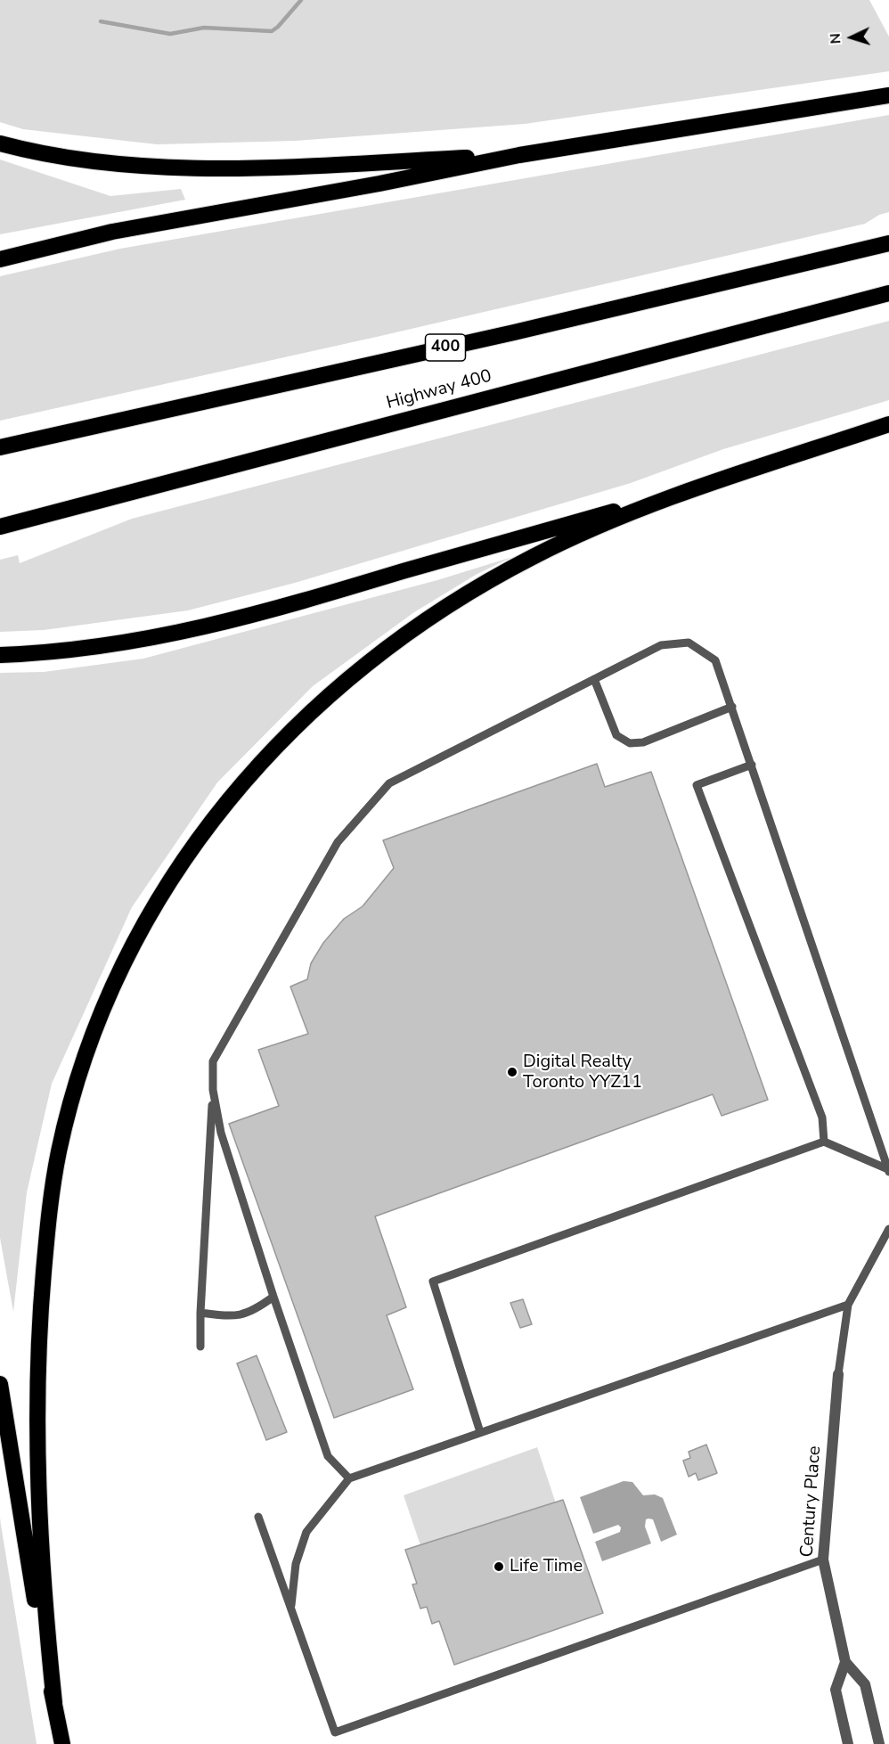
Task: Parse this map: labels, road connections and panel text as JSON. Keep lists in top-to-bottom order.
{
  "streets": {
    "highway": ["400", "Highway 400"],
    "street": ["Century Place"]
  },
  "places": ["Digital Realty Toronto YYZ11", "Life Time"],
  "north": "left"
}
